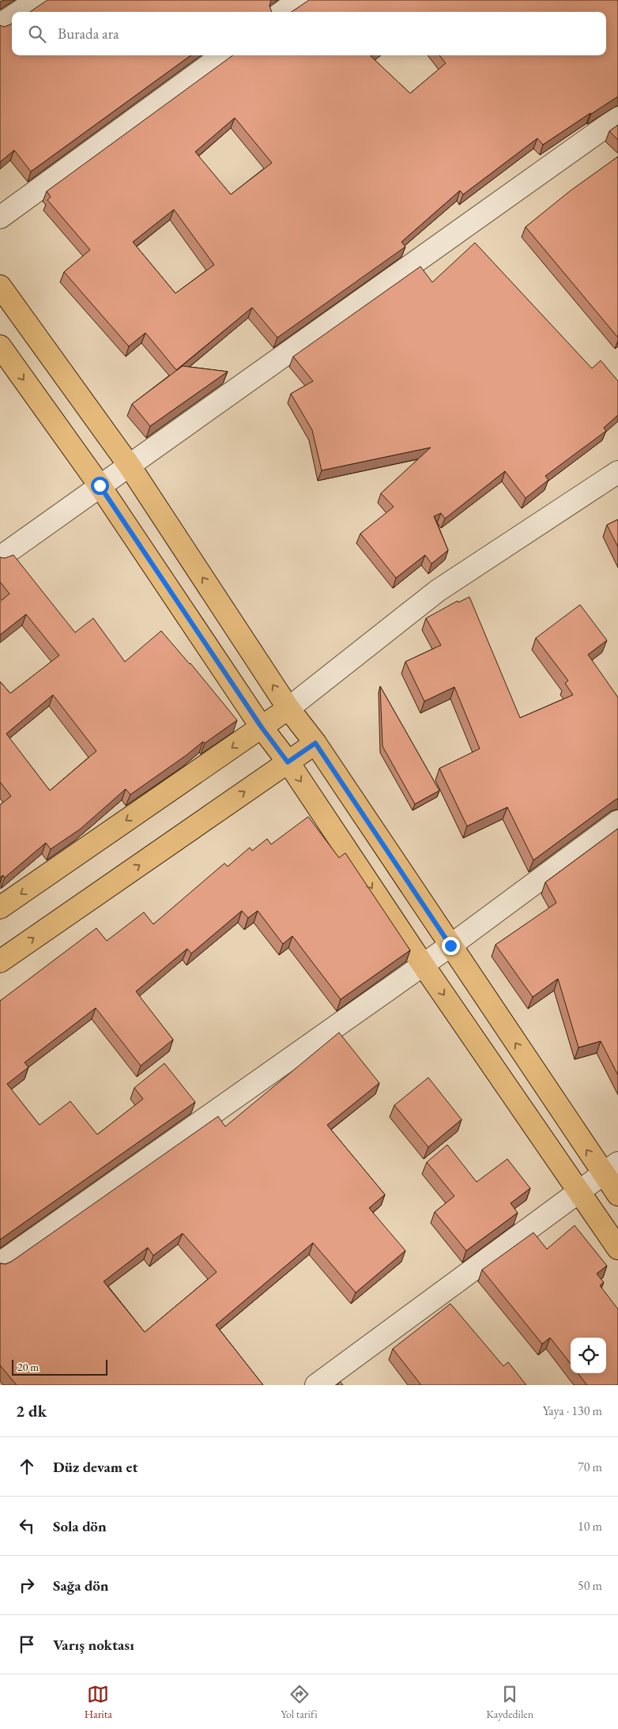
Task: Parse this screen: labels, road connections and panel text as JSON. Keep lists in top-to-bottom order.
{
  "scale_bar": "20 m",
  "page": {
    "search": "Burada ara",
    "scale": "20 m",
    "heading": ["2 dk", "Yaya · 130 m"],
    "list": [
      ["Düz devam et", "70 m"],
      ["Sola dön", "10 m"],
      ["Sağa dön", "50 m"],
      "Varış noktası"
    ],
    "nav": ["Harita", "Yol tarifi", "Kaydedilen"]
  }
}
